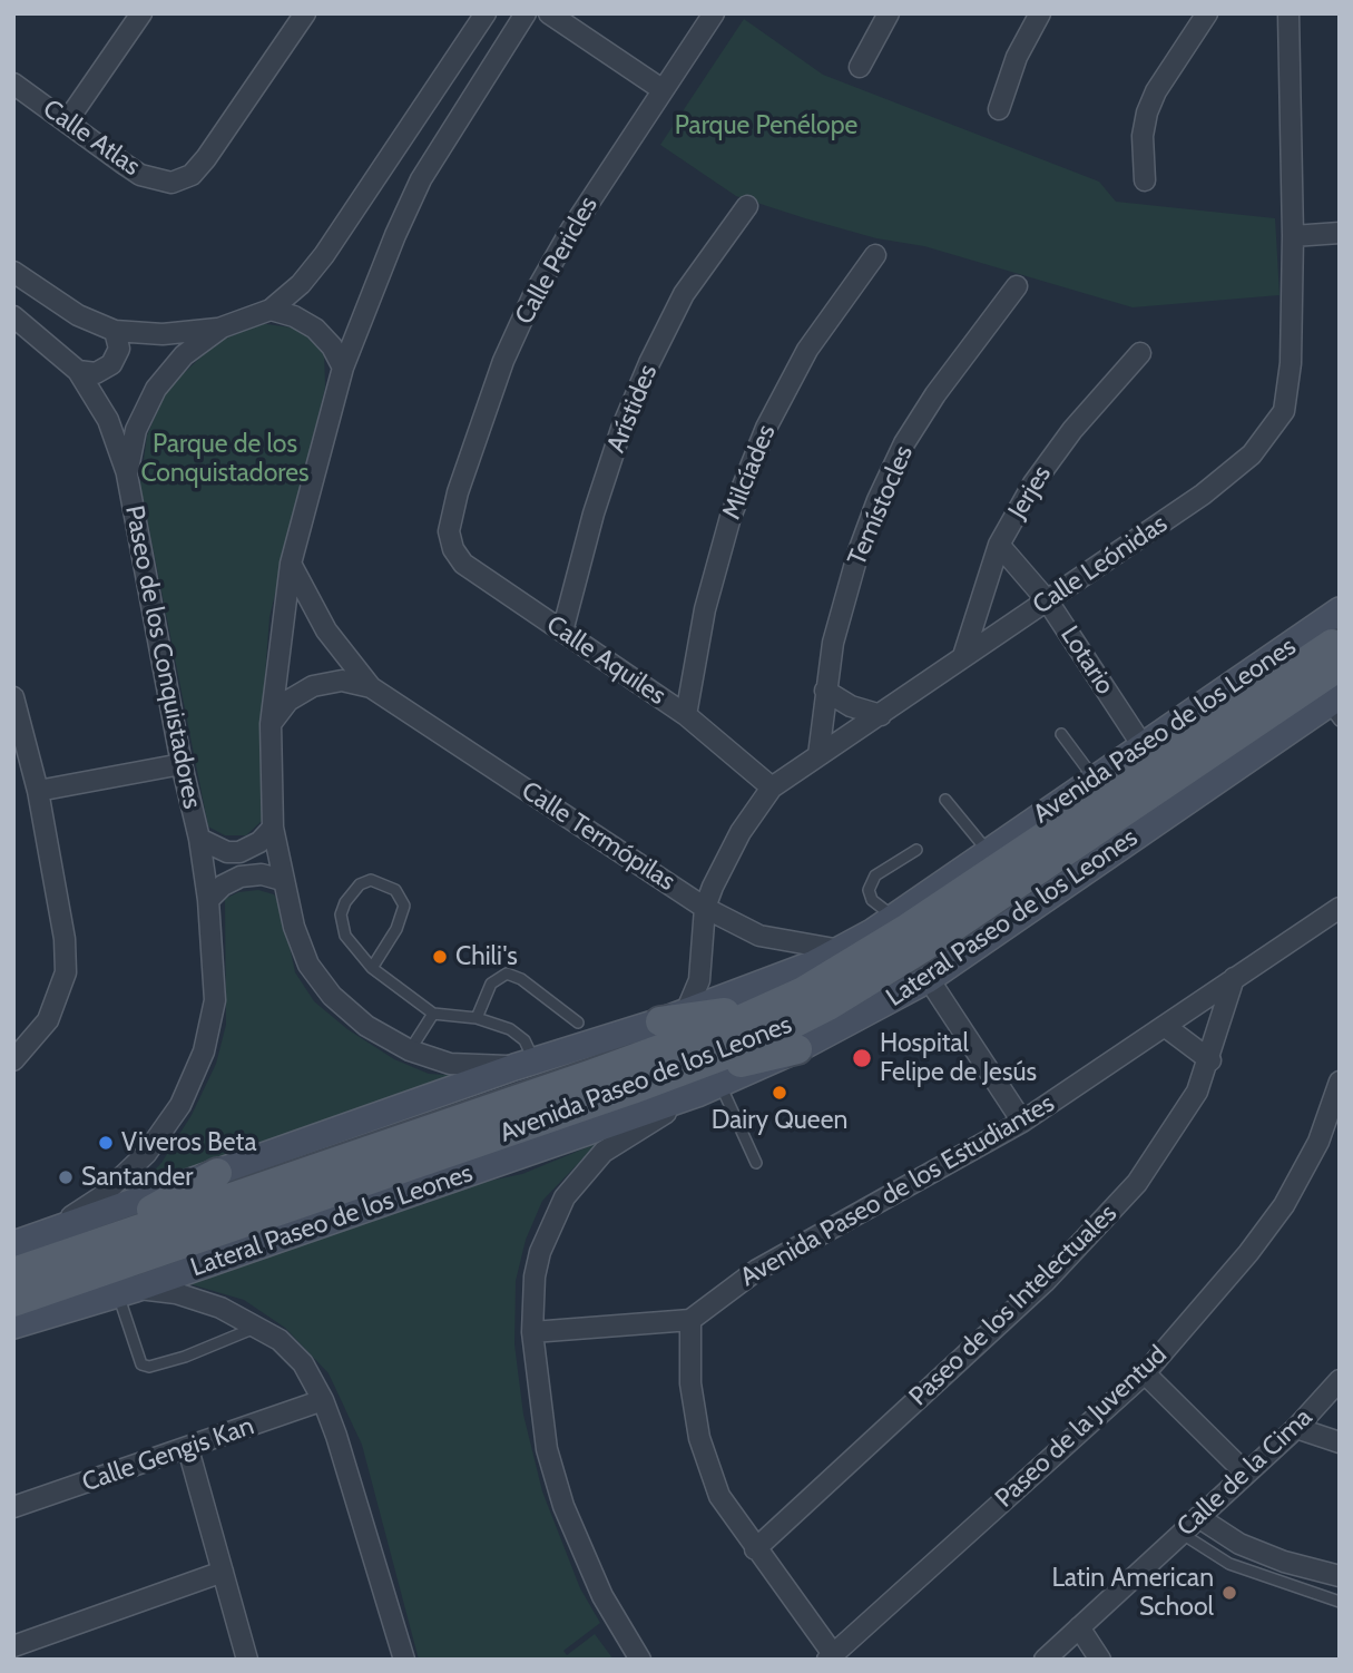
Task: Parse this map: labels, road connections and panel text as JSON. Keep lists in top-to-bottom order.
{
  "streets": {
    "main road": ["Avenida Paseo de los Leones"],
    "street": [
      "Calle Atlas",
      "Calle Pericles",
      "Arístides",
      "Milcíades",
      "Jerjes",
      "Temístocles",
      "Calle Leónidas",
      "Paseo de los Conquistadores",
      "Calle Aquiles",
      "Lotario",
      "Calle Termópilas",
      "Lateral Paseo de los Leones",
      "Avenida Paseo de los Estudiantes",
      "Paseo de los Intelectuales",
      "Paseo de la Juventud",
      "Calle Gengis Kan",
      "Calle de la Cima"
    ]
  },
  "crossings": [
    ["Calle Pericles", "Calle Aquiles"],
    ["Arístides", "Calle Aquiles"],
    ["Milcíades", "Calle Aquiles"],
    ["Jerjes", "Calle Leónidas"],
    ["Jerjes", "Lotario"],
    ["Temístocles", "Calle Leónidas"],
    ["Calle Leónidas", "Calle Aquiles"],
    ["Calle Leónidas", "Lotario"],
    ["Calle Leónidas", "Avenida Paseo de los Leones"],
    ["Calle Leónidas", "Calle Termópilas"],
    ["Paseo de los Conquistadores", "Avenida Paseo de los Leones"],
    ["Lotario", "Avenida Paseo de los Leones"],
    ["Avenida Paseo de los Leones", "Calle Termópilas"],
    ["Avenida Paseo de los Leones", "Lateral Paseo de los Leones"],
    ["Avenida Paseo de los Estudiantes", "Paseo de los Intelectuales"]
  ],
  "parks": ["Parque Penélope", "Parque de los Conquistadores"],
  "places": [
    "Chili's",
    "Hospital Felipe de Jesús",
    "Dairy Queen",
    "Viveros Beta",
    "Santander",
    "Latin American School"
  ]
}
